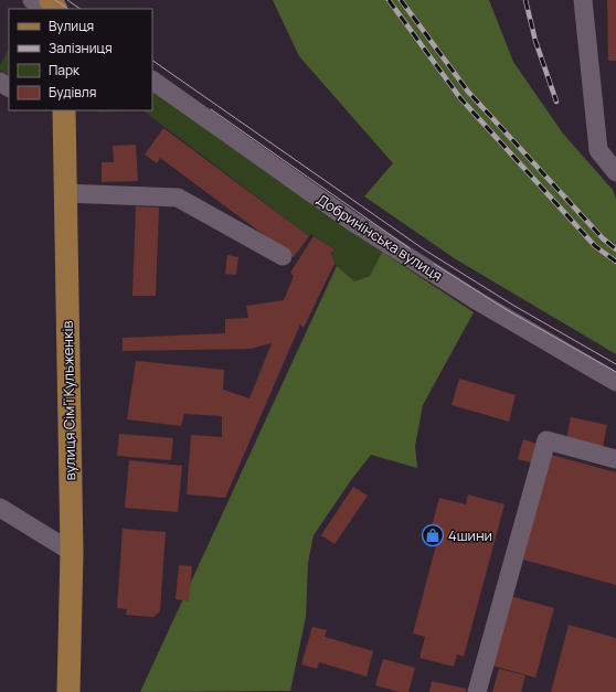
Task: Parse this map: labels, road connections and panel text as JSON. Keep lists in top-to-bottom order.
{
  "streets": {
    "main road": ["вулиця Сімʼї Кульженків"],
    "street": ["Добринінська вулиця"]
  },
  "places": {
    "shop": ["4шини"]
  },
  "legend": [
    "Вулиця",
    "Залізниця",
    "Парк",
    "Будівля"
  ]
}
